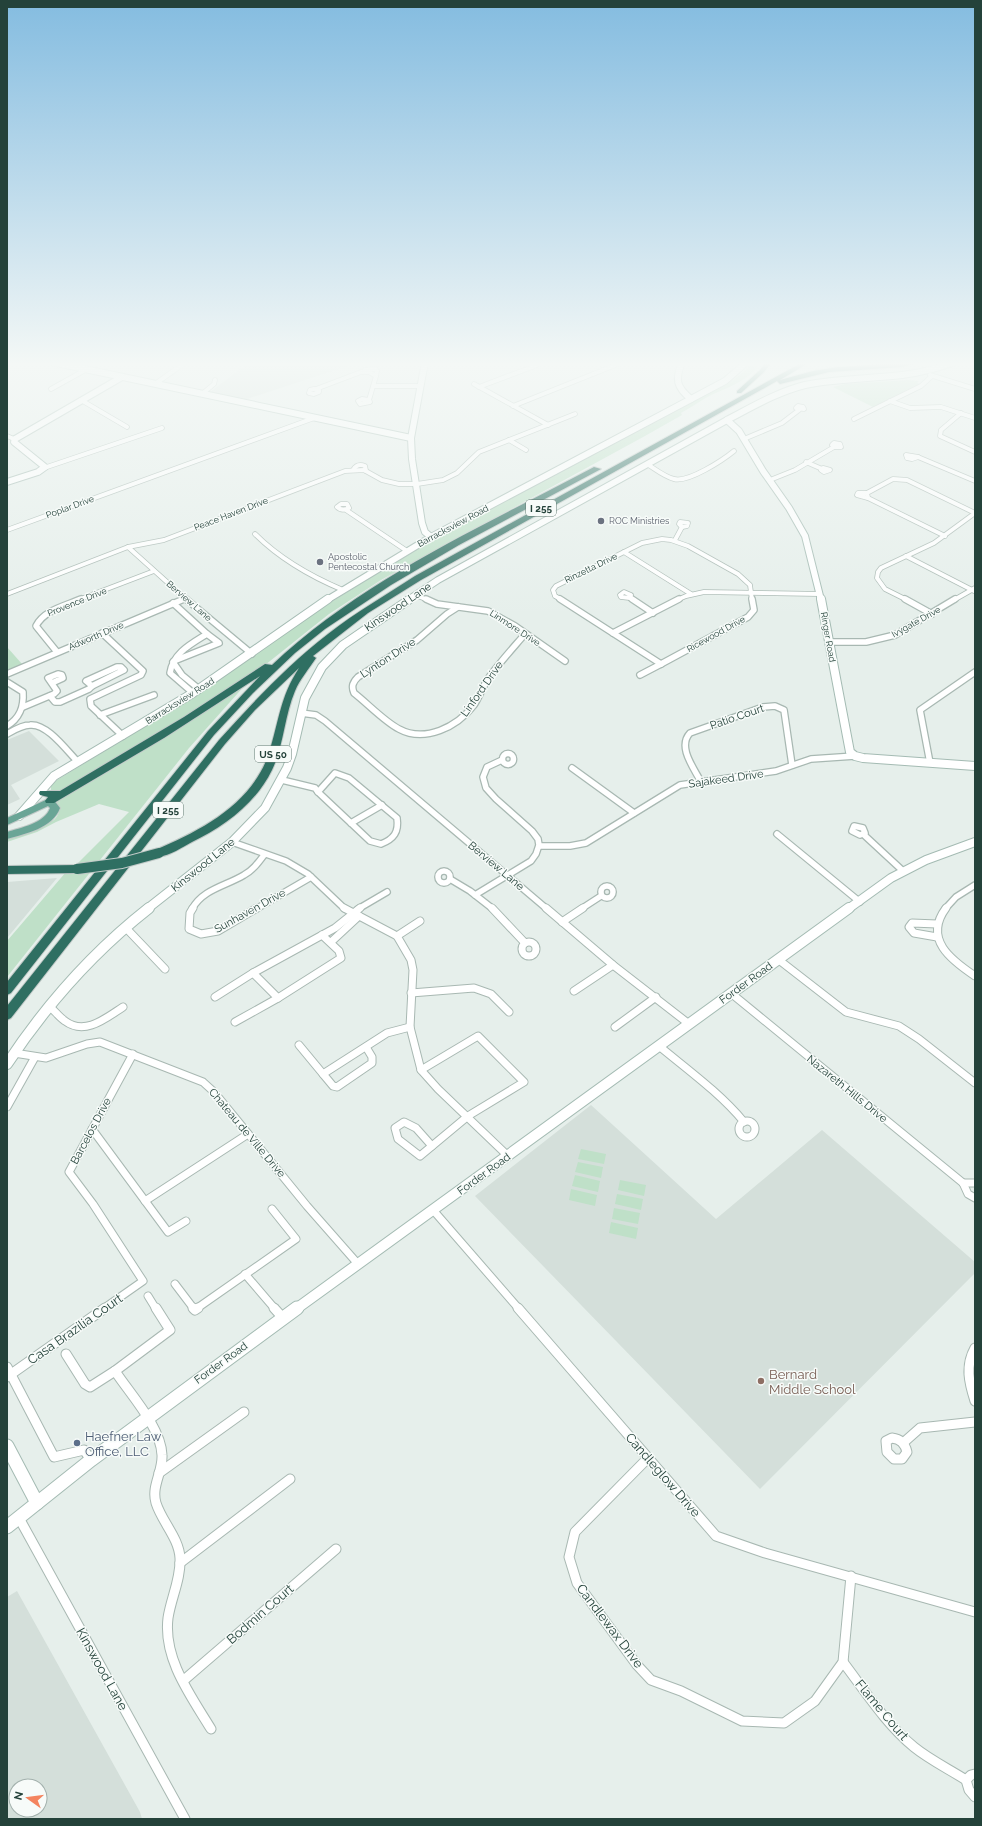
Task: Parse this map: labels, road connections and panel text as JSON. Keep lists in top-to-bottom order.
{
  "streets": {
    "highway": ["I 255", "US 50"],
    "street": [
      "Poplar Drive",
      "Peace Haven Drive",
      "Barracksview Road",
      "Rinzetta Drive",
      "Berview Lane",
      "Provence Drive",
      "Kinswood Lane",
      "Ivygate Drive",
      "Linmore Drive",
      "Ricewood Drive",
      "Adworth Drive",
      "Ringer Road",
      "Lynton Drive",
      "Linford Drive",
      "Patio Court",
      "Sajakeed Drive",
      "Sunhaven Drive",
      "Forder Road",
      "Nazareth Hills Drive",
      "Barcelos Drive",
      "Chateau de Ville Drive",
      "Casa Brazilia Court",
      "Candleglow Drive",
      "Bodmin Court",
      "Candlewax Drive",
      "Flame Court"
    ]
  },
  "crossings": [
    ["I 255", "US 50"],
    ["Peace Haven Drive", "Berview Lane"],
    ["Barracksview Road", "Berview Lane"],
    ["Rinzetta Drive", "Ricewood Drive"],
    ["Berview Lane", "Provence Drive"],
    ["Berview Lane", "Kinswood Lane"],
    ["Berview Lane", "Adworth Drive"],
    ["Berview Lane", "Forder Road"],
    ["Provence Drive", "Adworth Drive"],
    ["Kinswood Lane", "Linmore Drive"],
    ["Kinswood Lane", "Forder Road"],
    ["Kinswood Lane", "Chateau de Ville Drive"],
    ["Ivygate Drive", "Ringer Road"],
    ["Linmore Drive", "Lynton Drive"],
    ["Linmore Drive", "Linford Drive"],
    ["Ringer Road", "Sajakeed Drive"],
    ["Lynton Drive", "Linford Drive"],
    ["Patio Court", "Sajakeed Drive"],
    ["Forder Road", "Nazareth Hills Drive"],
    ["Forder Road", "Chateau de Ville Drive"],
    ["Forder Road", "Candleglow Drive"],
    ["Barcelos Drive", "Chateau de Ville Drive"],
    ["Barcelos Drive", "Casa Brazilia Court"],
    ["Candleglow Drive", "Candlewax Drive"],
    ["Candlewax Drive", "Flame Court"]
  ],
  "places": [
    "ROC Ministries",
    "Apostolic Pentecostal Church",
    "Bernard Middle School",
    "Haefner Law Office, LLC"
  ],
  "north": "left"
}
